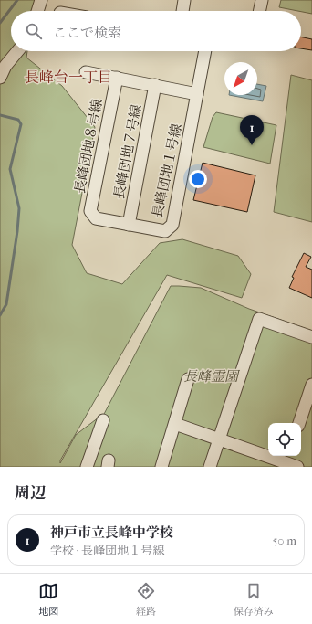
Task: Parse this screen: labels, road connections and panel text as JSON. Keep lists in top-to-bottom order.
{
  "streets": {
    "street": ["長峰団地８号線", "長峰団地７号線", "長峰団地１号線"]
  },
  "crossings": [
    ["長峰団地８号線", "長峰団地１号線"],
    ["長峰団地７号線", "長峰団地１号線"]
  ],
  "districts": ["長峰台一丁目"],
  "parks": ["長峰霊園"],
  "north": "bottom left",
  "page": {
    "search": "ここで検索",
    "pins": "1",
    "heading": "周辺",
    "list": [
      {
        "mark": "1",
        "name": "神戸市立長峰中学校",
        "note": "学校 · 長峰団地１号線",
        "value": "50 m"
      }
    ],
    "nav": ["地図", "経路", "保存済み"]
  }
}
